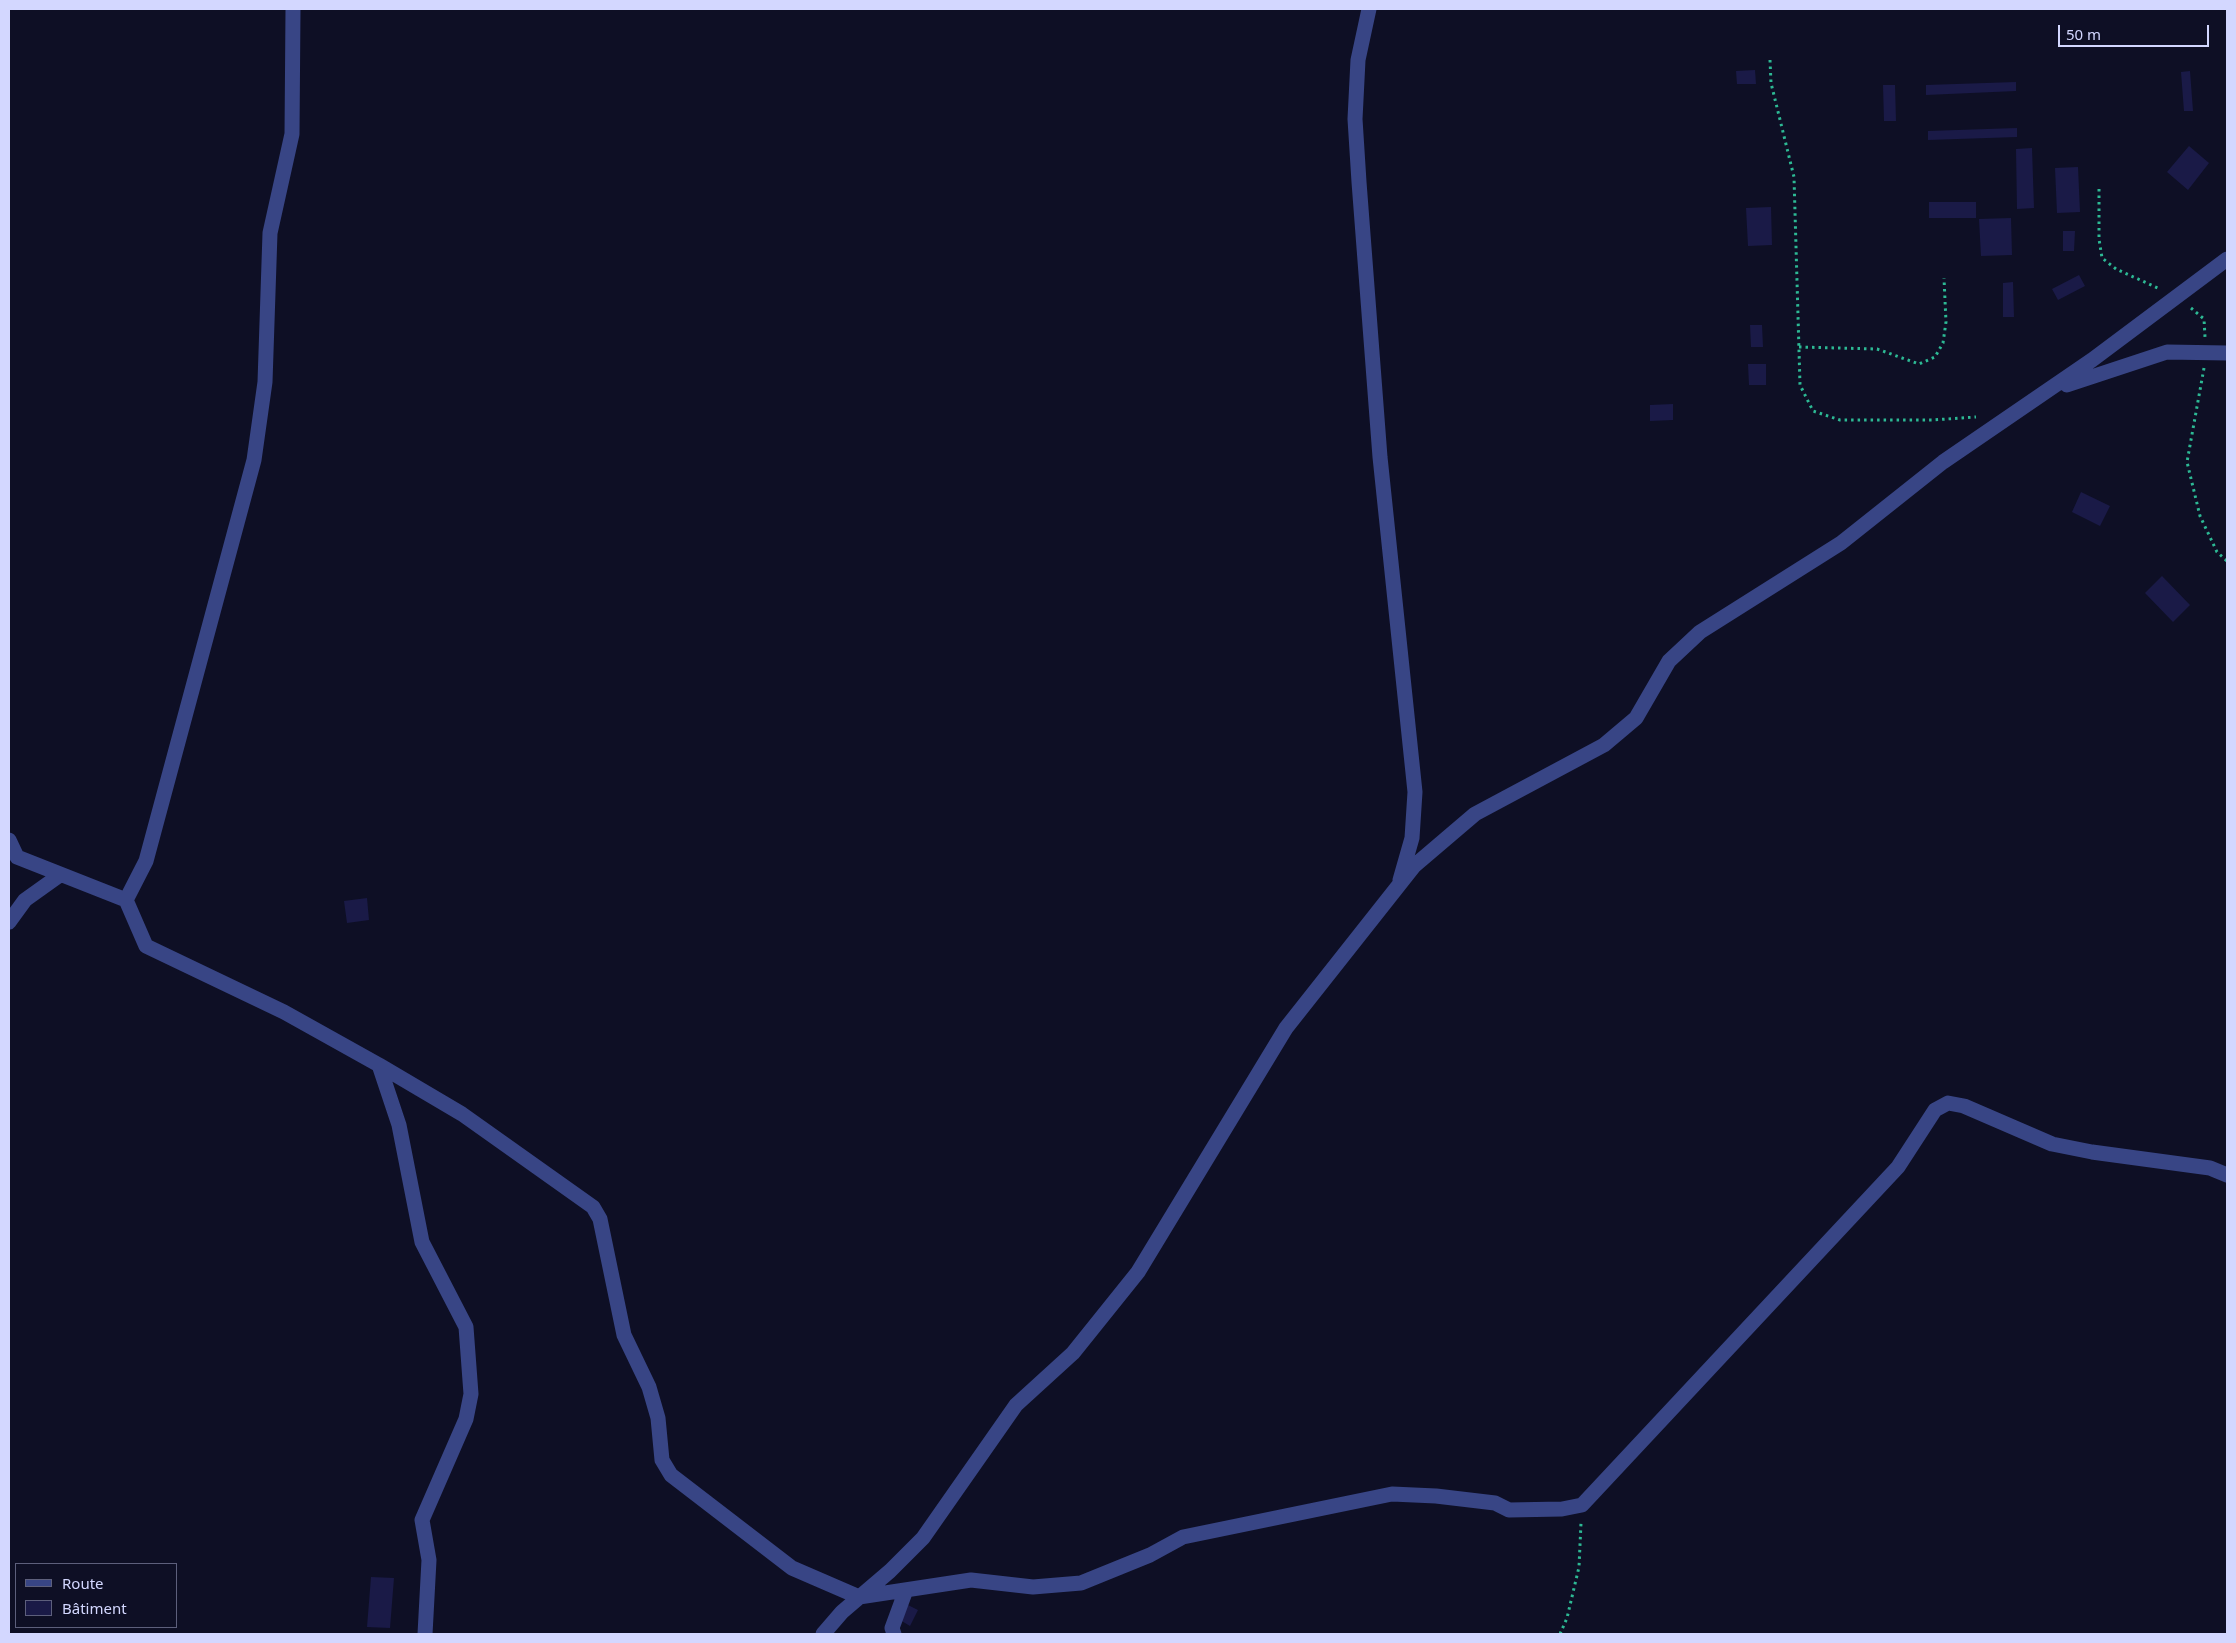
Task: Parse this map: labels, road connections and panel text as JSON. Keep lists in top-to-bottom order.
{
  "legend": ["Route", "Bâtiment"],
  "scale_bar": "50 m"
}
